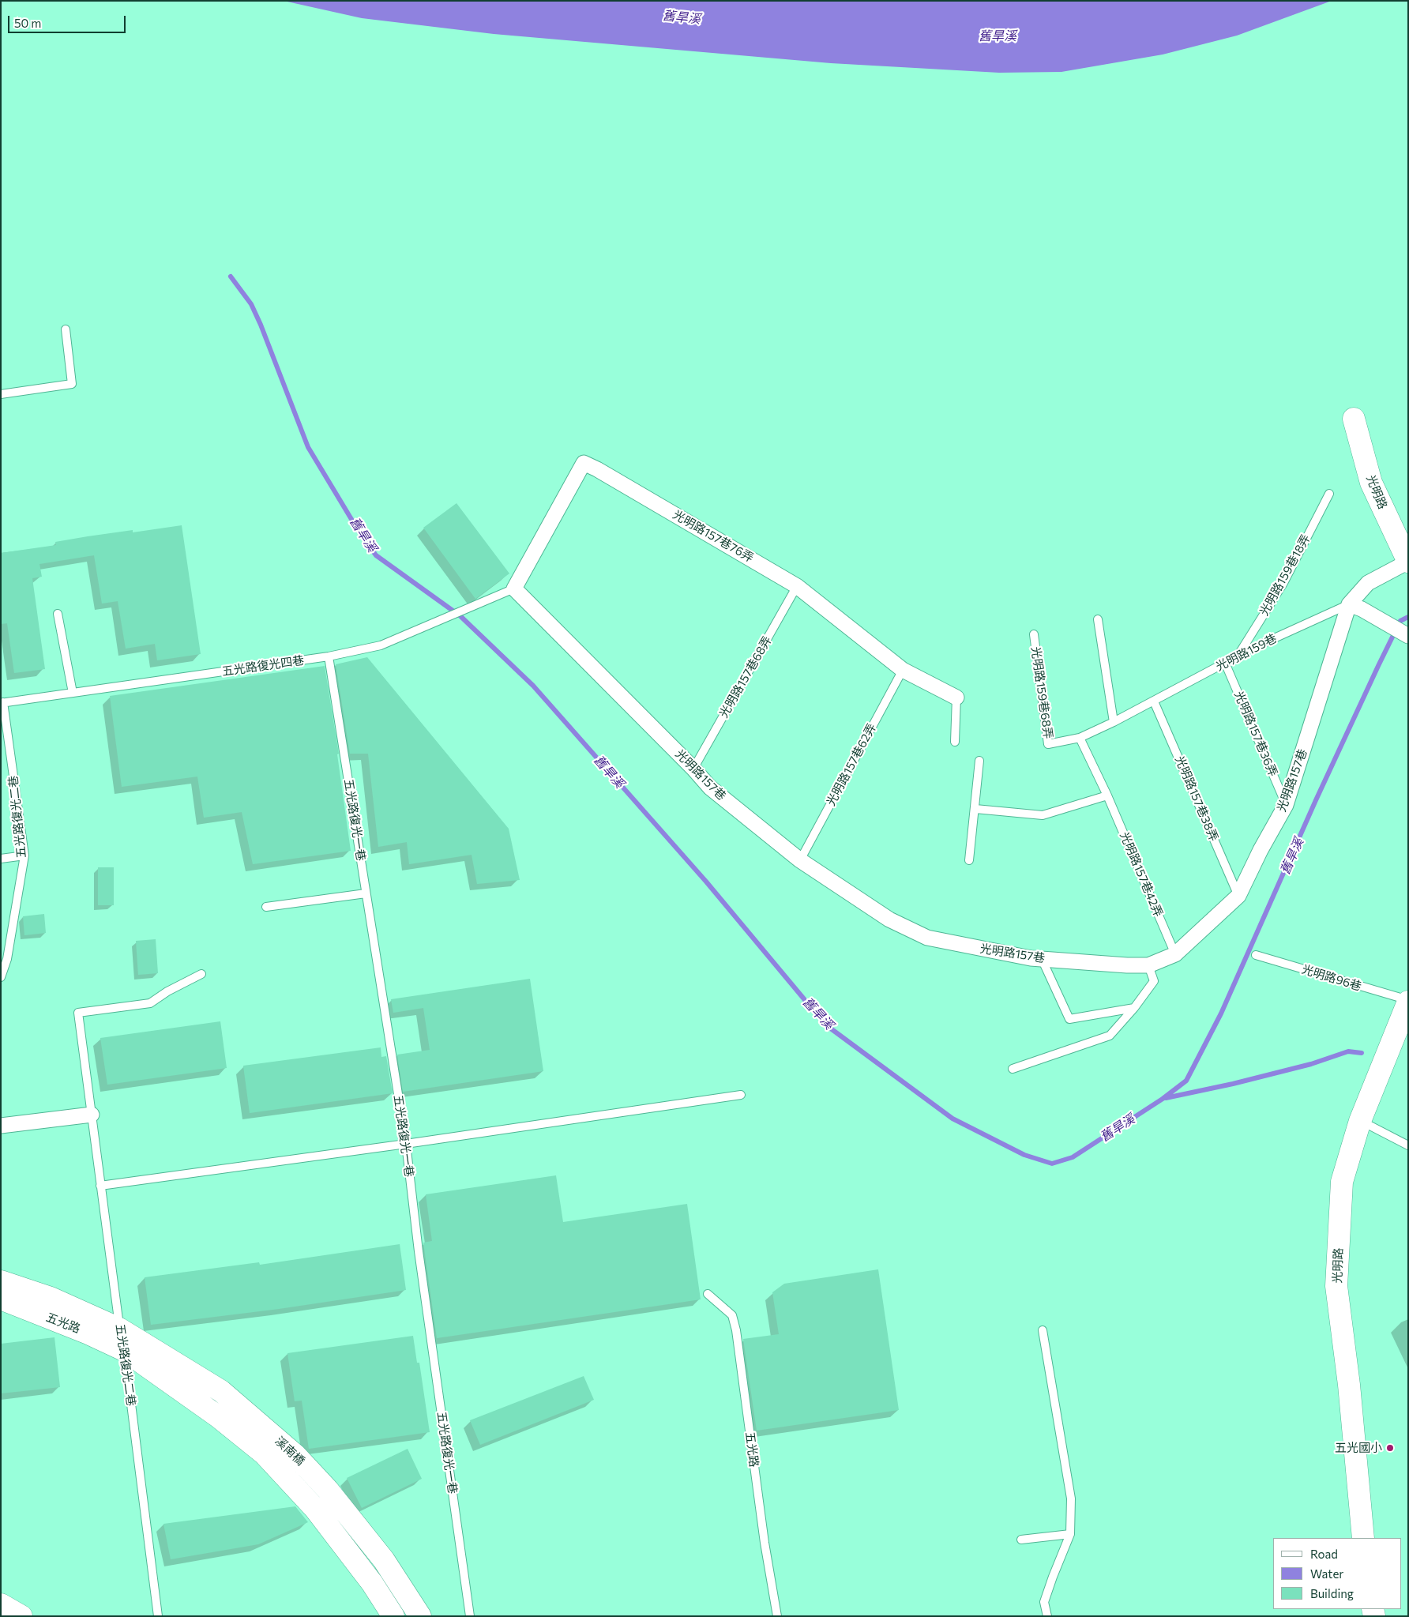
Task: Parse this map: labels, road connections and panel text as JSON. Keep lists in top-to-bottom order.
{
  "streets": {
    "main road": ["光明路", "五光路", "溪南橋"],
    "street": ["光明路157巷76弄", "光明路159巷", "光明路157巷"],
    "lane": [
      "光明路159巷18弄",
      "五光路復光四巷",
      "光明路157巷68弄",
      "光明路159巷68弄",
      "光明路157巷36弄",
      "光明路157巷62弄",
      "光明路157巷38弄",
      "五光路復光二巷",
      "五光路復光一巷",
      "光明路157巷42弄",
      "光明路96巷"
    ]
  },
  "crossings": [
    ["光明路", "光明路159巷"],
    ["光明路", "光明路96巷"],
    ["光明路157巷76弄", "五光路復光四巷"],
    ["光明路157巷76弄", "光明路157巷68弄"],
    ["光明路157巷76弄", "光明路157巷62弄"],
    ["光明路157巷76弄", "光明路157巷"],
    ["光明路159巷18弄", "光明路159巷"],
    ["光明路159巷", "光明路159巷68弄"],
    ["光明路159巷", "光明路157巷36弄"],
    ["光明路159巷", "光明路157巷"],
    ["光明路159巷", "光明路157巷38弄"],
    ["光明路159巷", "光明路157巷42弄"],
    ["五光路復光四巷", "光明路157巷"],
    ["五光路復光四巷", "五光路復光二巷"],
    ["五光路復光四巷", "五光路復光一巷"],
    ["光明路157巷68弄", "光明路157巷"],
    ["光明路159巷68弄", "光明路157巷42弄"],
    ["光明路157巷36弄", "光明路157巷"],
    ["光明路157巷62弄", "光明路157巷"],
    ["光明路157巷", "光明路157巷38弄"],
    ["光明路157巷", "光明路157巷42弄"],
    ["五光路復光二巷", "五光路"],
    ["五光路復光二巷", "溪南橋"],
    ["五光路", "溪南橋"]
  ],
  "water": ["舊旱溪"],
  "places": ["五光國小"],
  "legend": ["Road", "Water", "Building"],
  "scale_bar": "50 m"
}
